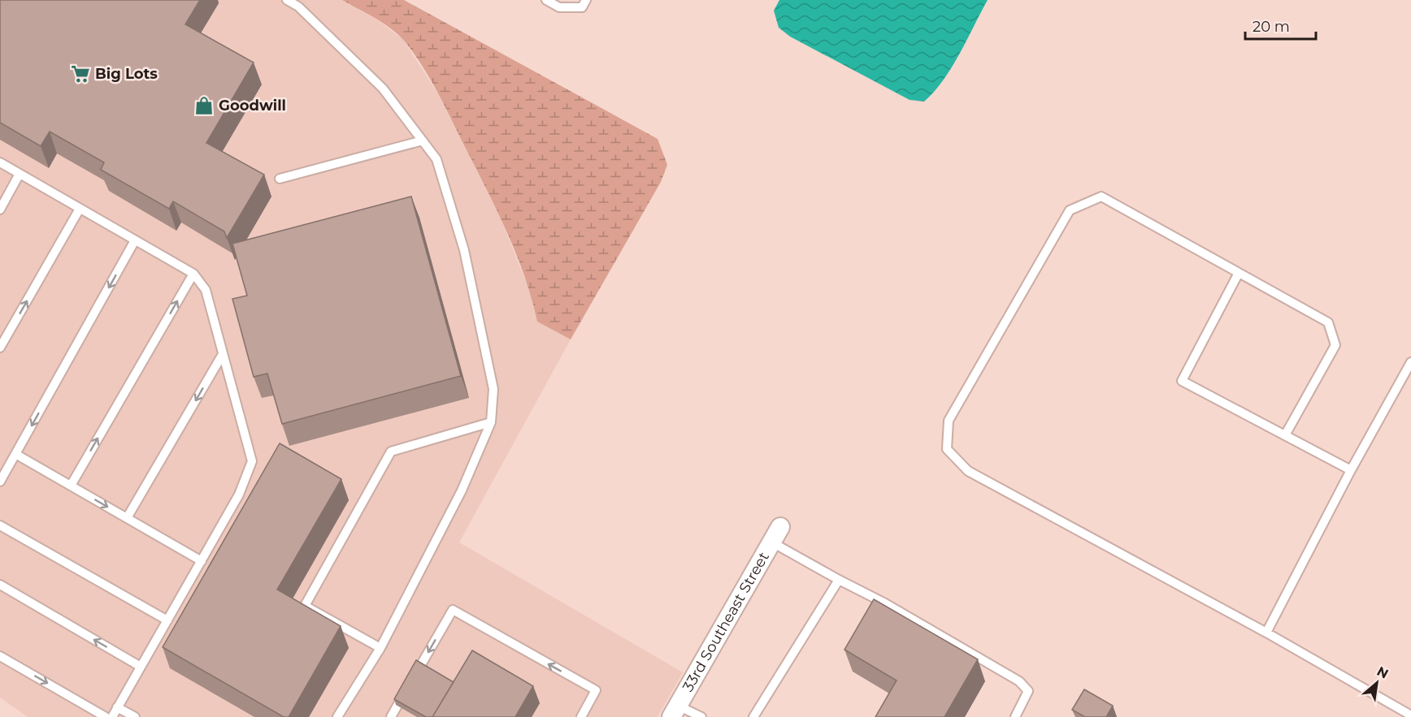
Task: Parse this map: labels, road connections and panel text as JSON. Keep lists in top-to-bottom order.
{
  "streets": {
    "street": ["33rd Southeast Street"]
  },
  "places": {
    "supermarket": ["Big Lots"],
    "shop": ["Goodwill"]
  },
  "scale_bar": "20 m",
  "north": "top right"
}
